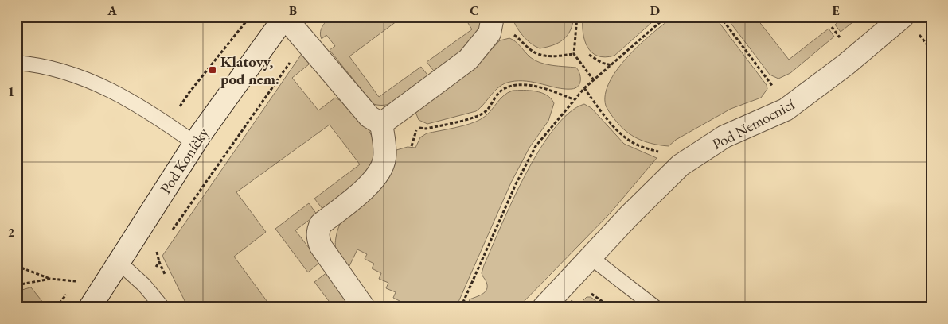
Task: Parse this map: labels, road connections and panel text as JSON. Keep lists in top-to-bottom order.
{
  "streets": {
    "street": ["Pod Nemocnicí", "Pod Koníčky"]
  },
  "places": {
    "transit": ["Klatovy, pod nem."]
  },
  "grid": {
    "columns": [
      "A",
      "B",
      "C",
      "D",
      "E"
    ],
    "rows": ["1", "2"]
  }
}
